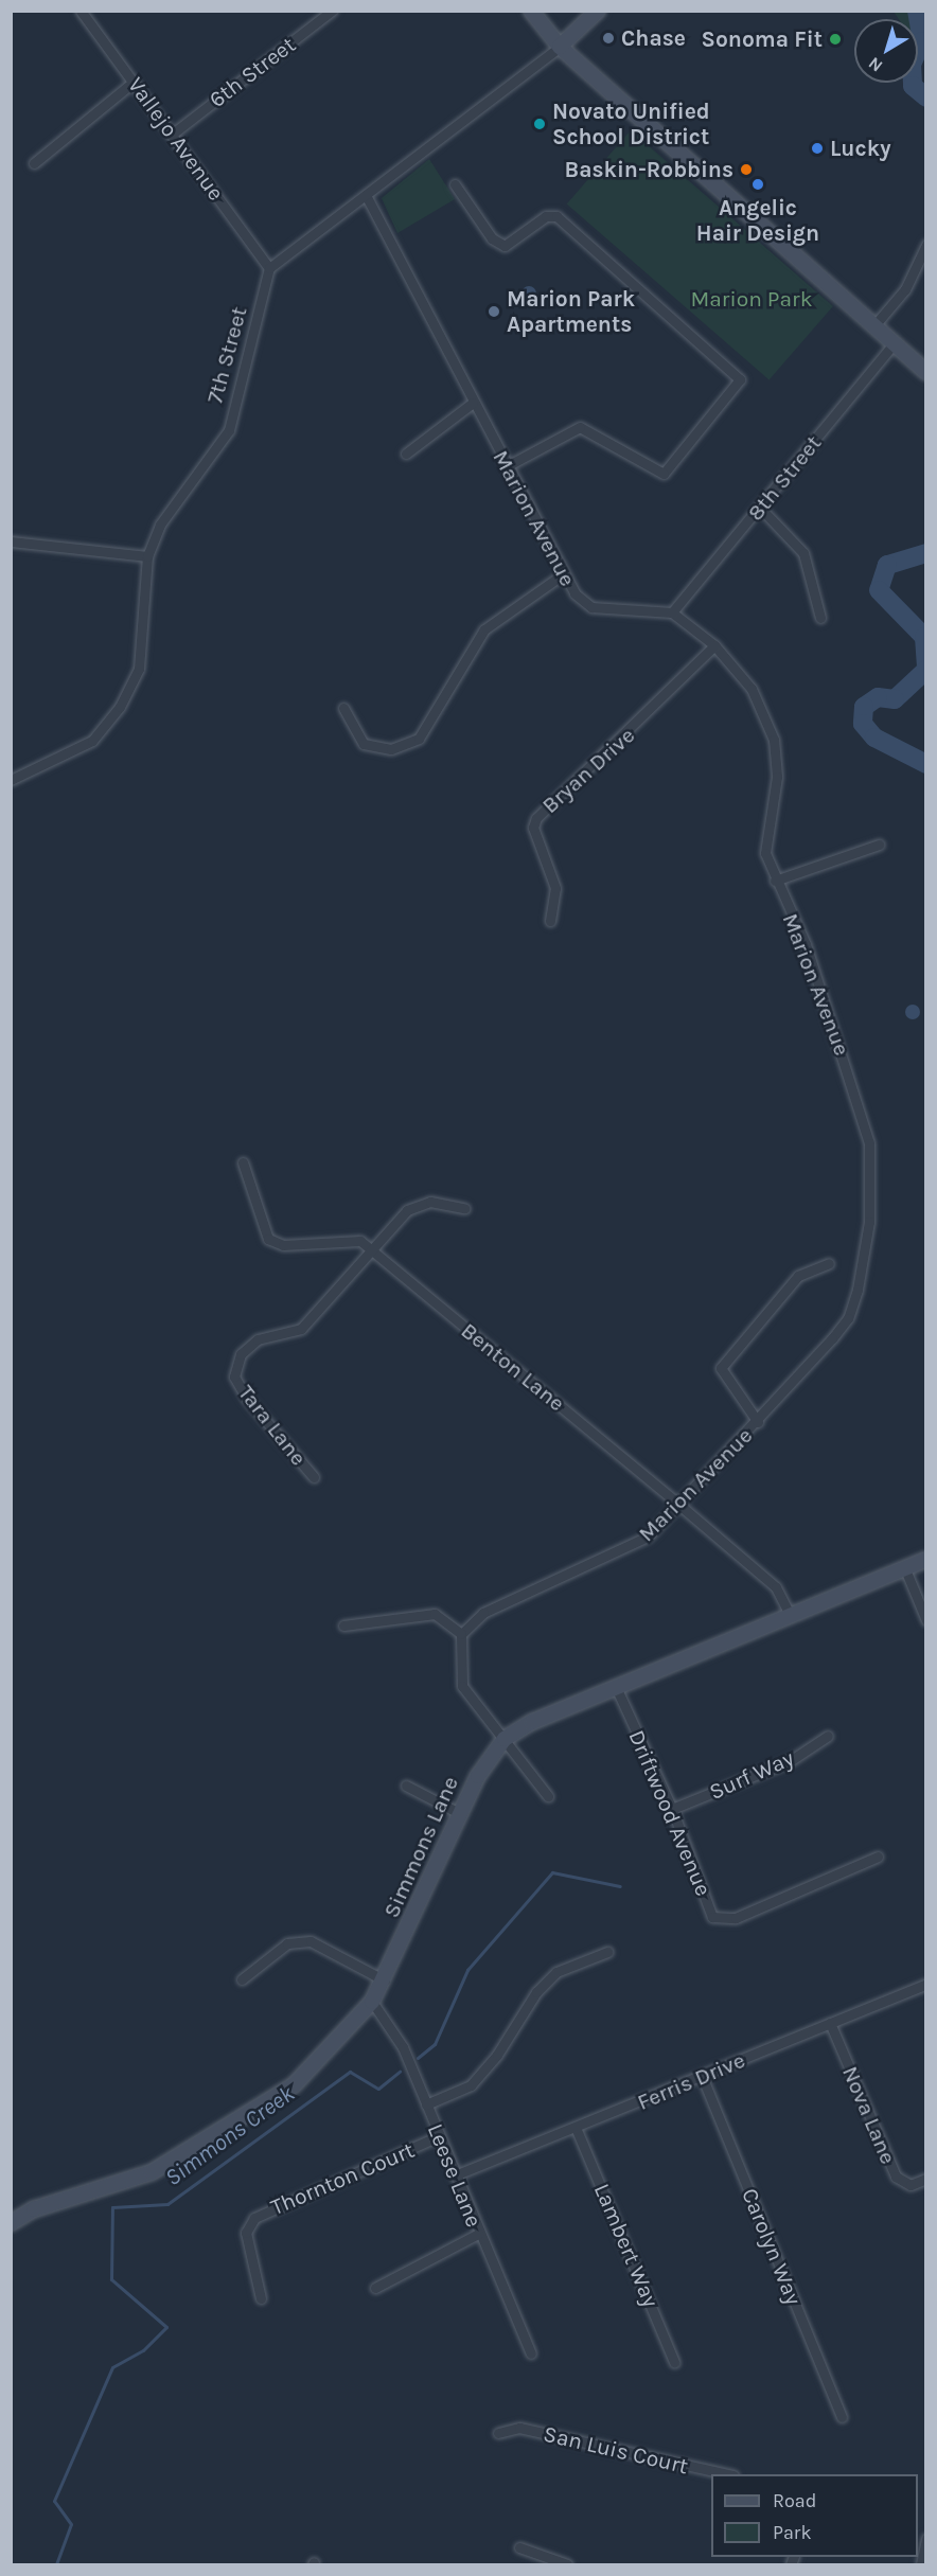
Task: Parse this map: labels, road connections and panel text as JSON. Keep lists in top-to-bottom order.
{
  "streets": {
    "street": [
      "6th Street",
      "Vallejo Avenue",
      "7th Street",
      "8th Street",
      "Marion Avenue",
      "Bryan Drive",
      "Benton Lane",
      "Tara Lane",
      "Surf Way",
      "Driftwood Avenue",
      "Simmons Lane",
      "Ferris Drive",
      "Nova Lane",
      "Leese Lane",
      "Thornton Court",
      "Lambert Way",
      "Carolyn Way",
      "San Luis Court"
    ]
  },
  "crossings": [
    ["6th Street", "Vallejo Avenue"],
    ["Vallejo Avenue", "7th Street"],
    ["8th Street", "Marion Avenue"],
    ["Marion Avenue", "Bryan Drive"],
    ["Marion Avenue", "Benton Lane"],
    ["Benton Lane", "Tara Lane"],
    ["Benton Lane", "Simmons Lane"],
    ["Surf Way", "Driftwood Avenue"],
    ["Driftwood Avenue", "Simmons Lane"],
    ["Simmons Lane", "Leese Lane"],
    ["Ferris Drive", "Nova Lane"],
    ["Ferris Drive", "Leese Lane"],
    ["Ferris Drive", "Lambert Way"],
    ["Ferris Drive", "Carolyn Way"],
    ["Leese Lane", "Thornton Court"]
  ],
  "water": ["Simmons Creek"],
  "parks": ["Marion Park"],
  "places": [
    "Chase",
    "Sonoma Fit",
    "Novato Unified School District",
    "Lucky",
    "Baskin-Robbins",
    "Angelic Hair Design",
    "Marion Park Apartments"
  ],
  "legend": ["Road", "Park"],
  "north": "bottom left"
}
